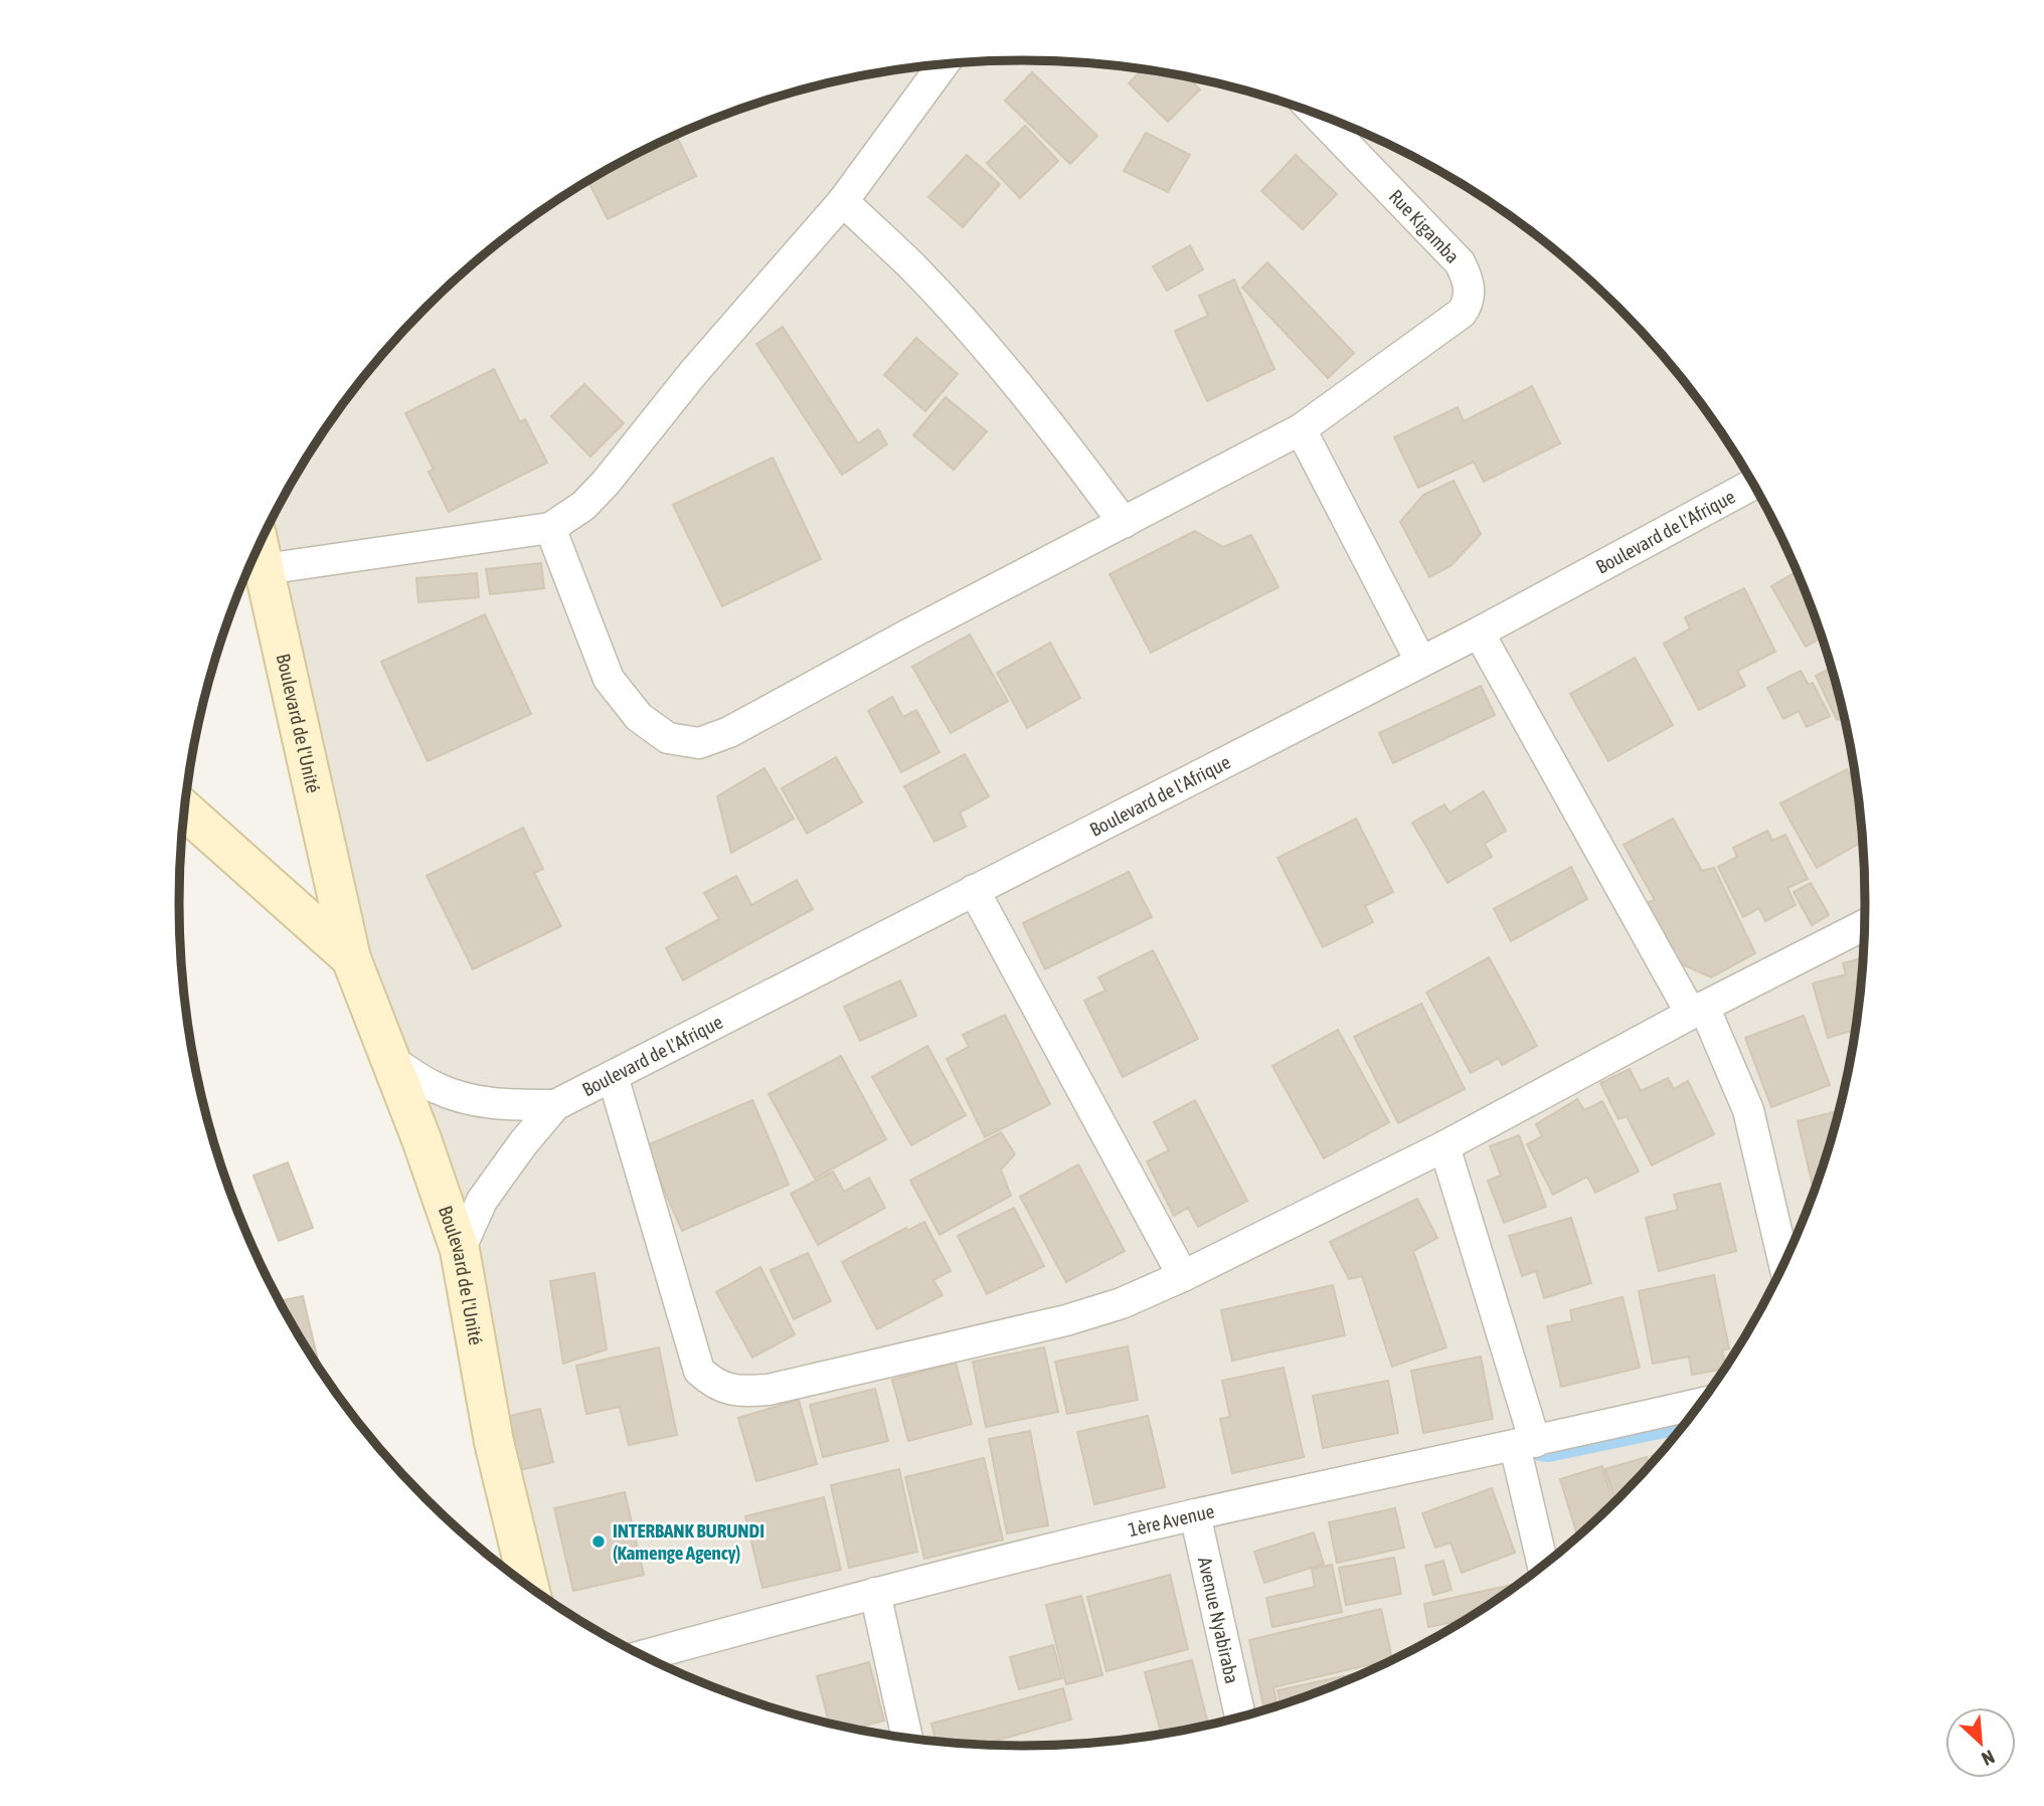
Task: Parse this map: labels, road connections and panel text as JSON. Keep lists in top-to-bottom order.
{
  "streets": {
    "street": [
      "Rue Kigamba",
      "Boulevard de l'Afrique",
      "Boulevard de l'Unité",
      "1ère Avenue",
      "Avenue Nyabiraba"
    ]
  },
  "crossings": [
    ["Boulevard de l'Afrique", "Boulevard de l'Unité"],
    ["1ère Avenue", "Avenue Nyabiraba"]
  ],
  "places": ["INTERBANK BURUNDI (Kamenge Agency)"],
  "north": "bottom right"
}
